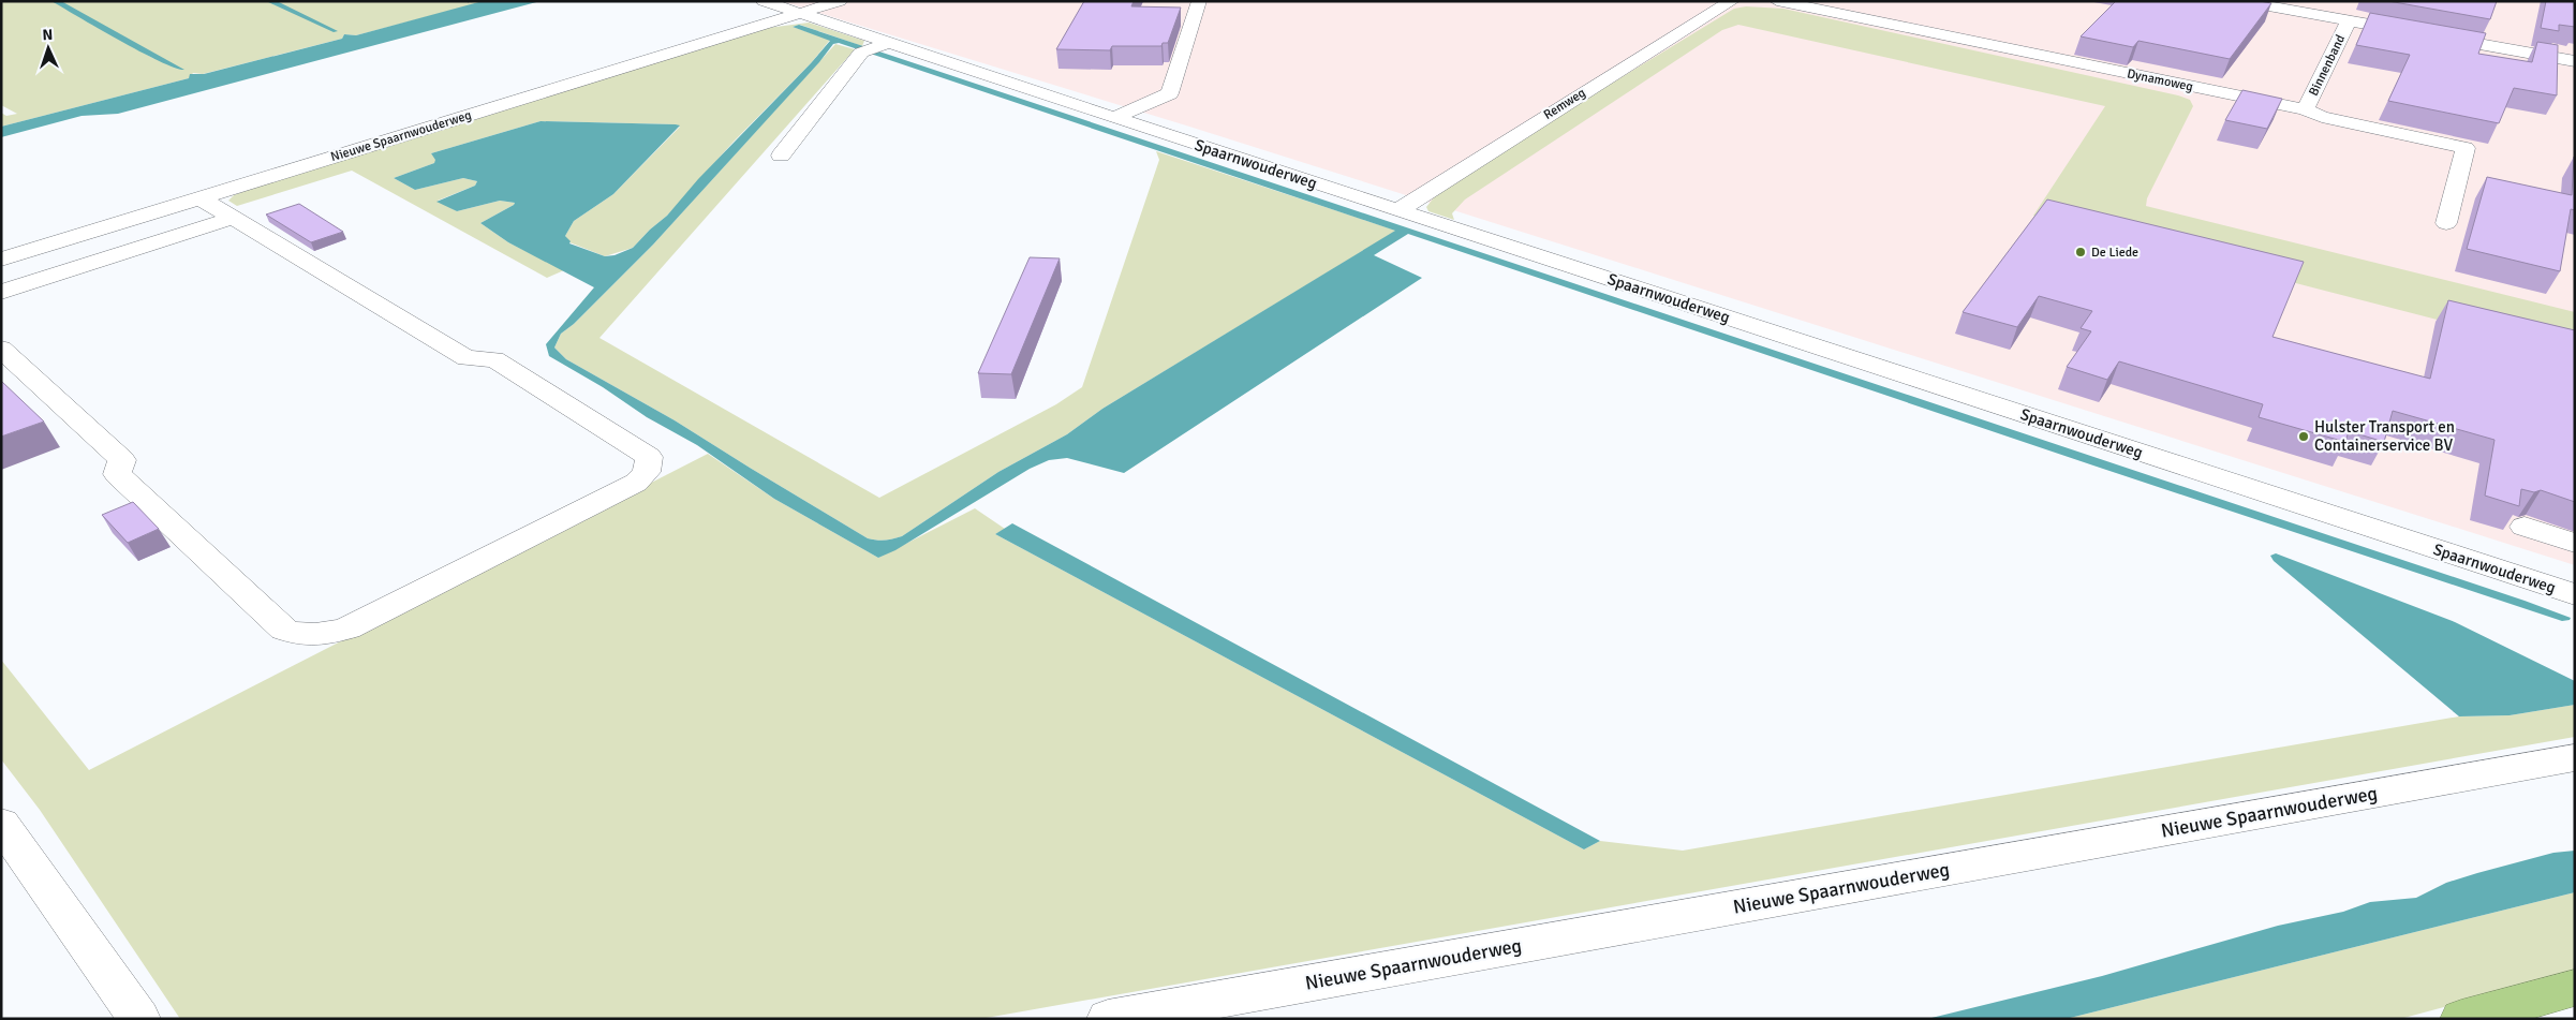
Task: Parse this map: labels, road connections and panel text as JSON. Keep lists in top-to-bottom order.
{
  "streets": {
    "street": [
      "Binnenband",
      "Dynamoweg",
      "Remweg",
      "Nieuwe Spaarnwouderweg",
      "Spaarnwouderweg"
    ]
  },
  "crossings": [
    ["Binnenband", "Dynamoweg"],
    ["Remweg", "Spaarnwouderweg"],
    ["Nieuwe Spaarnwouderweg", "Spaarnwouderweg"]
  ],
  "places": ["De Liede", "Hulster Transport en Containerservice BV"],
  "north": "top"
}
